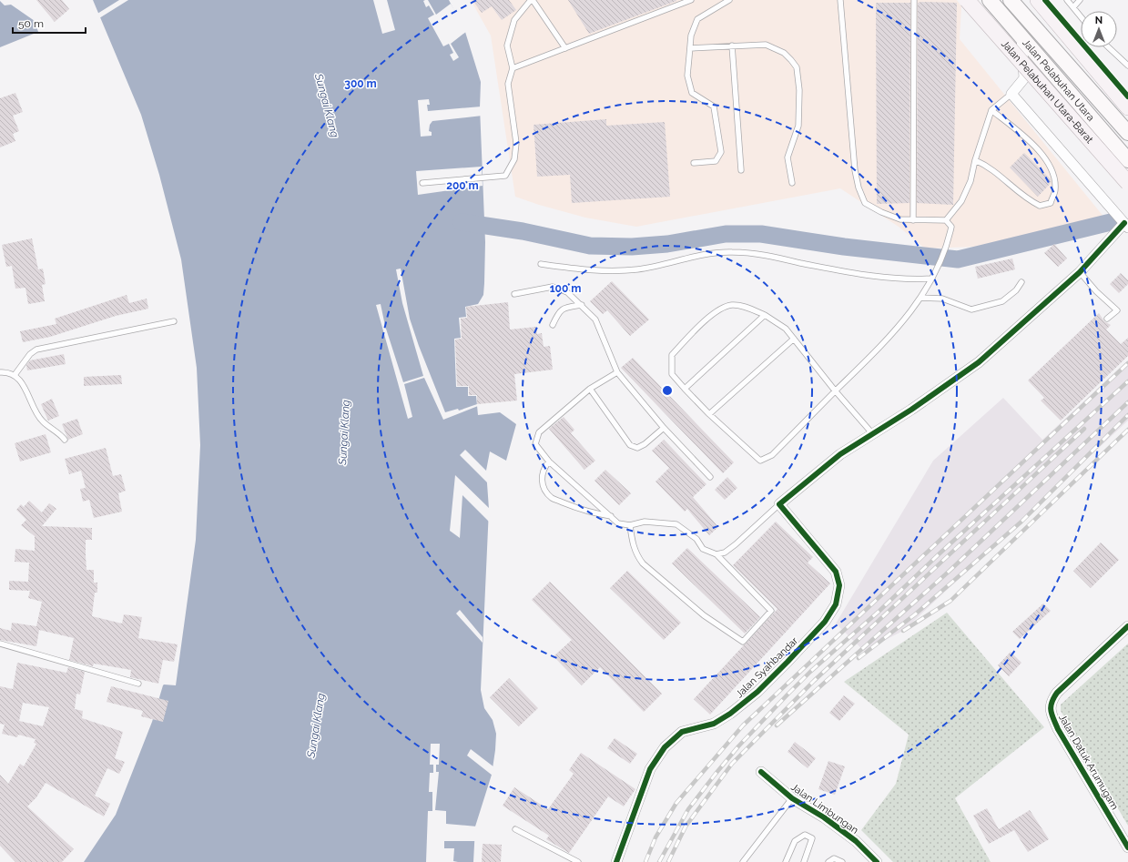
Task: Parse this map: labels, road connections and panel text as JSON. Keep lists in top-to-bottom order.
{
  "streets": {
    "main road": ["Jalan Pelabuhan Utara", "Jalan Pelabuhan Utara-Barat"],
    "street": ["Jalan Syahbandar", "Jalan Datuk Arumugam", "Jalan Limbungan"]
  },
  "water": ["Sungai Klang"],
  "scale_bar": "50 m",
  "north": "top",
  "rings": ["300 m", "200 m", "100 m"]
}
